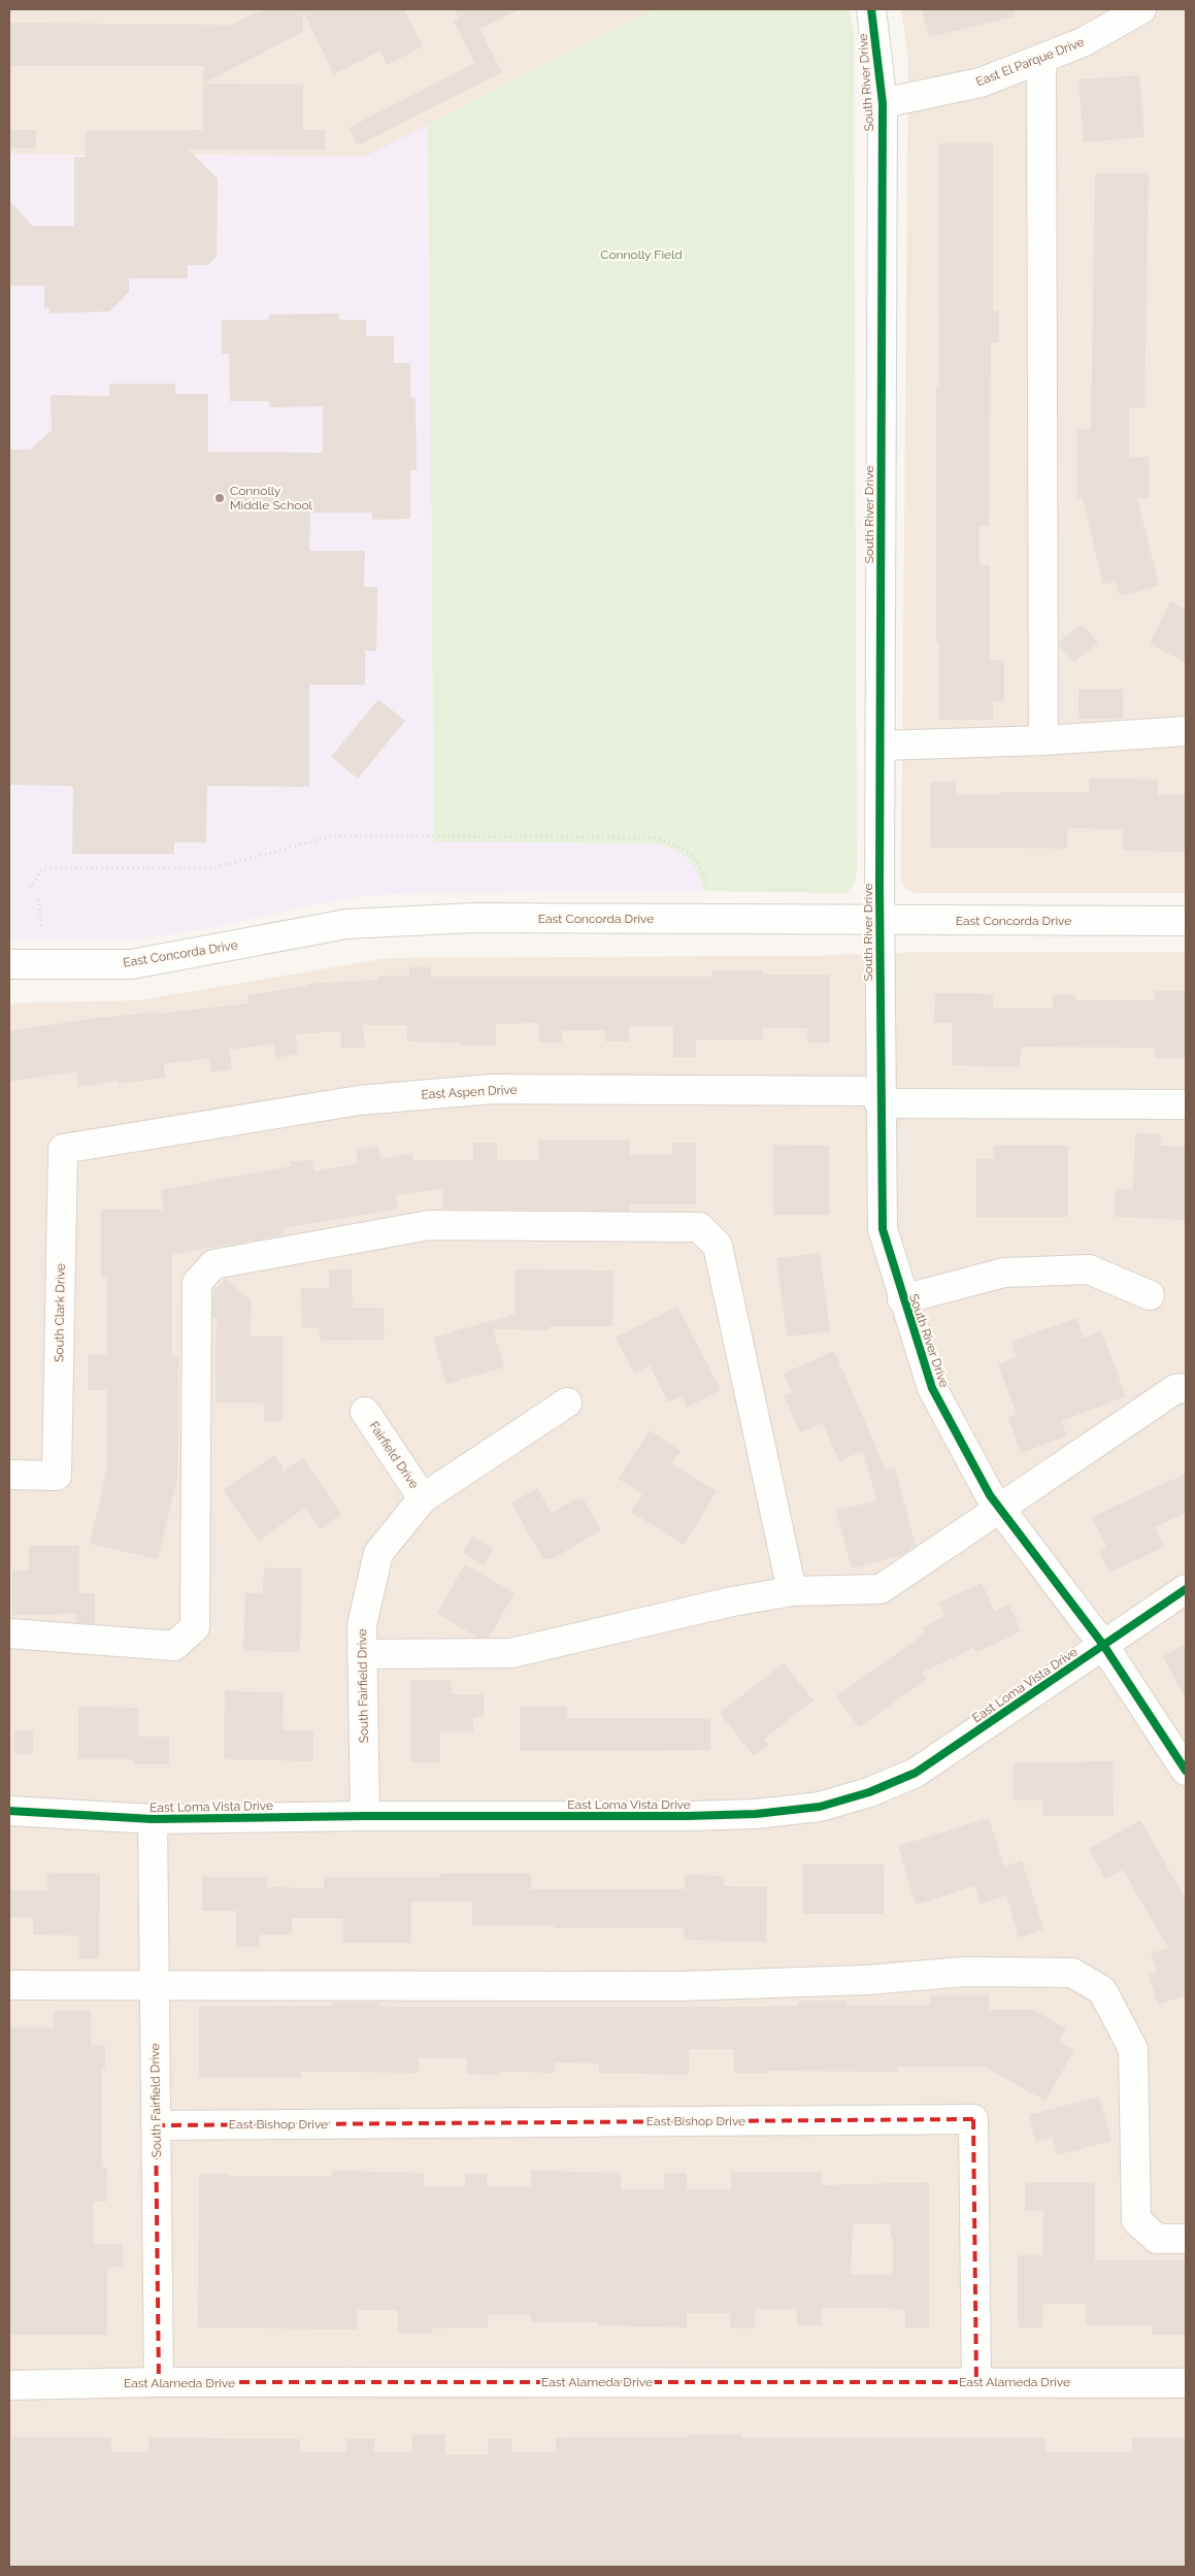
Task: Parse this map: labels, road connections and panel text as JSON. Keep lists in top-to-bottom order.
{
  "streets": {
    "street": [
      "East El Parque Drive",
      "South River Drive",
      "East Concorda Drive",
      "East Aspen Drive",
      "South Clark Drive",
      "Fairfield Drive",
      "East Loma Vista Drive",
      "South Fairfield Drive",
      "East Bishop Drive",
      "East Alameda Drive"
    ]
  },
  "crossings": [
    ["East El Parque Drive", "South River Drive"],
    ["South River Drive", "East Concorda Drive"],
    ["South River Drive", "East Aspen Drive"],
    ["South River Drive", "East Loma Vista Drive"],
    ["East Aspen Drive", "South Clark Drive"],
    ["Fairfield Drive", "South Fairfield Drive"],
    ["East Loma Vista Drive", "South Fairfield Drive"],
    ["South Fairfield Drive", "East Bishop Drive"],
    ["South Fairfield Drive", "East Alameda Drive"],
    ["East Bishop Drive", "East Alameda Drive"]
  ],
  "parks": ["Connolly Field"],
  "places": ["Connolly Middle School"]
}
